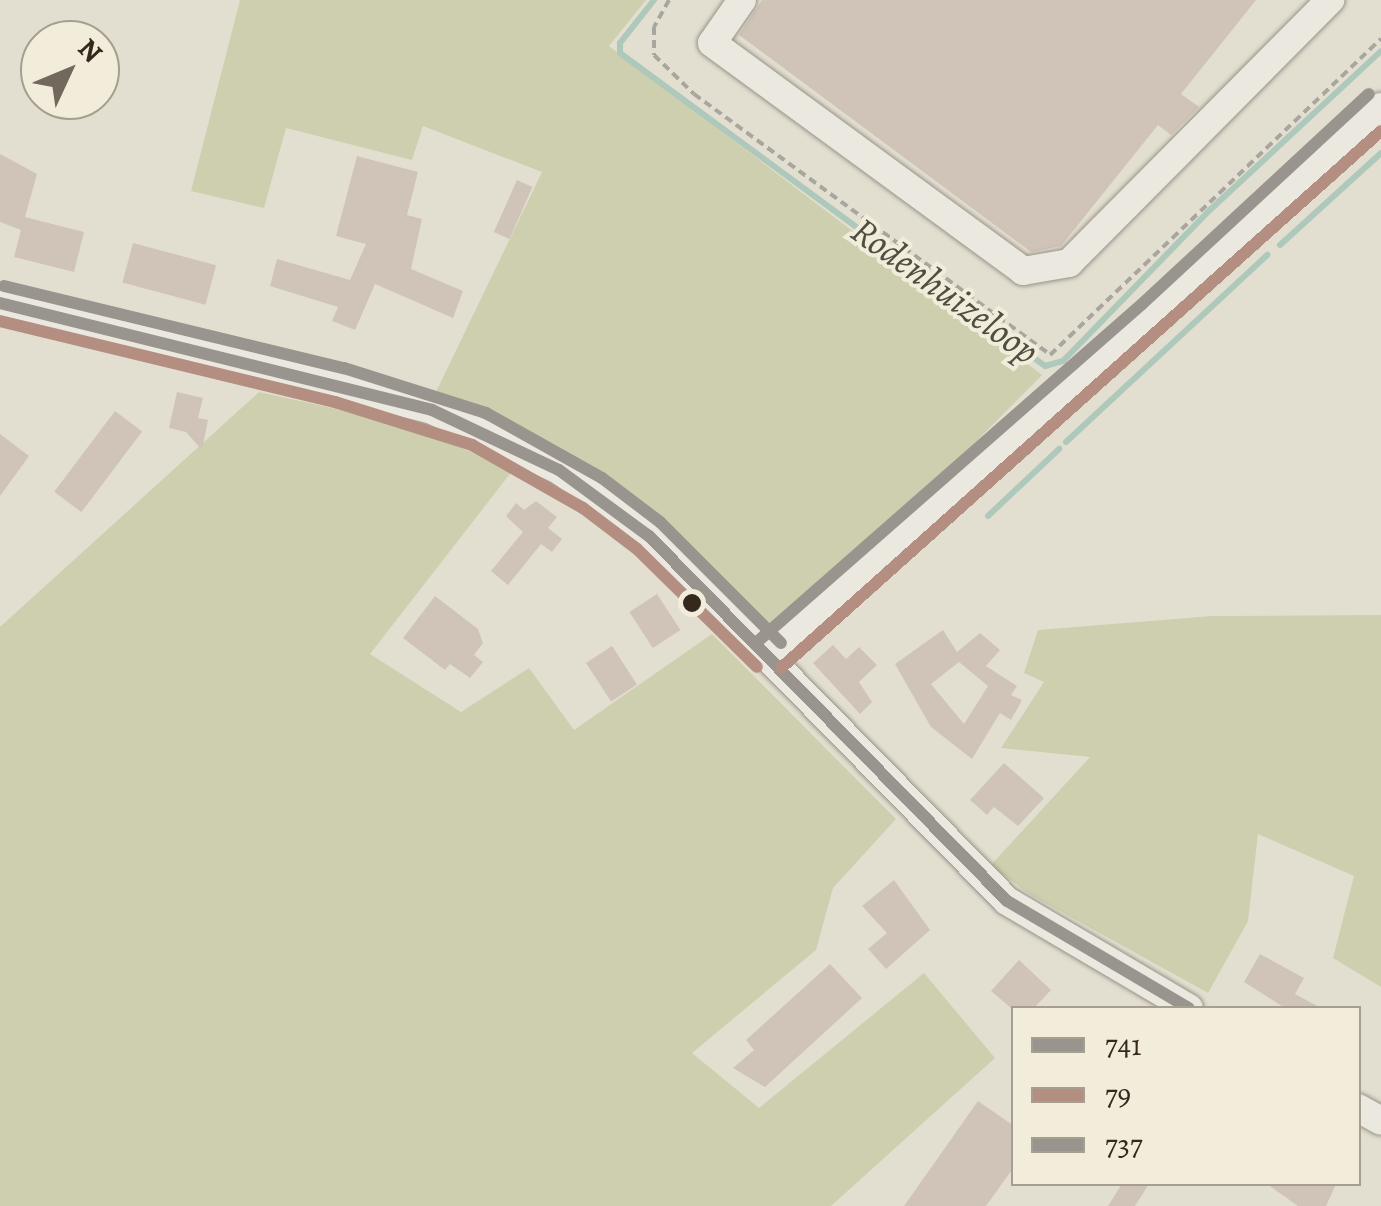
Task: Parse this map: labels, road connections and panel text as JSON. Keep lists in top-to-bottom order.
{
  "water": ["Rodenhuizeloop"],
  "lines": ["transit line 737", "transit line 79", "transit line 741"],
  "legend": ["741", "79", "737"],
  "north": "top right"
}
